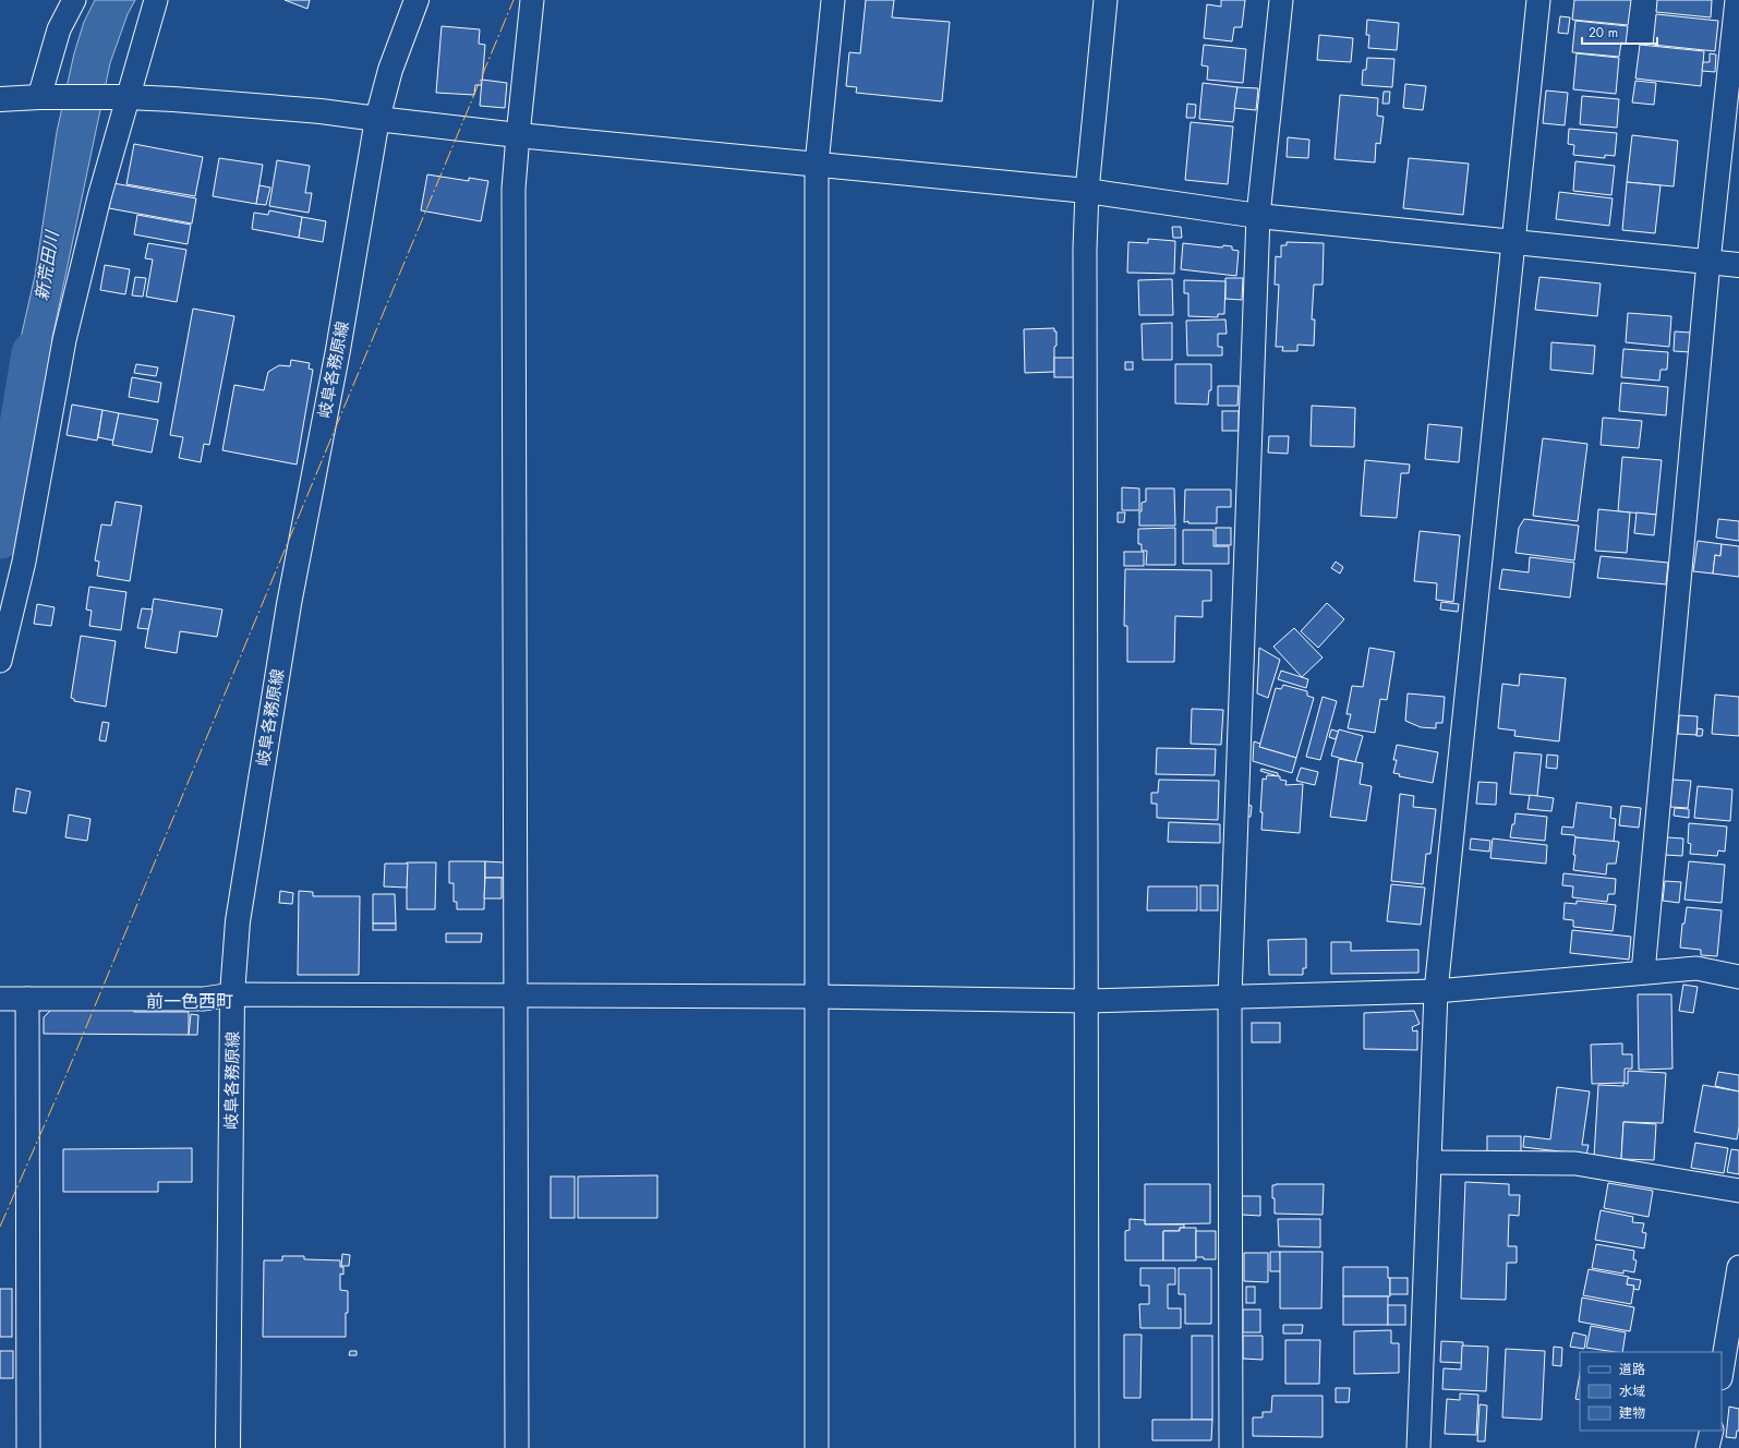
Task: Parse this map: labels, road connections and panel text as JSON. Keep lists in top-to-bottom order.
{
  "streets": {
    "street": ["岐阜各務原線"]
  },
  "districts": ["前一色西町"],
  "water": ["新荒田川"],
  "legend": ["道路", "水域", "建物"],
  "scale_bar": "20 m"
}
